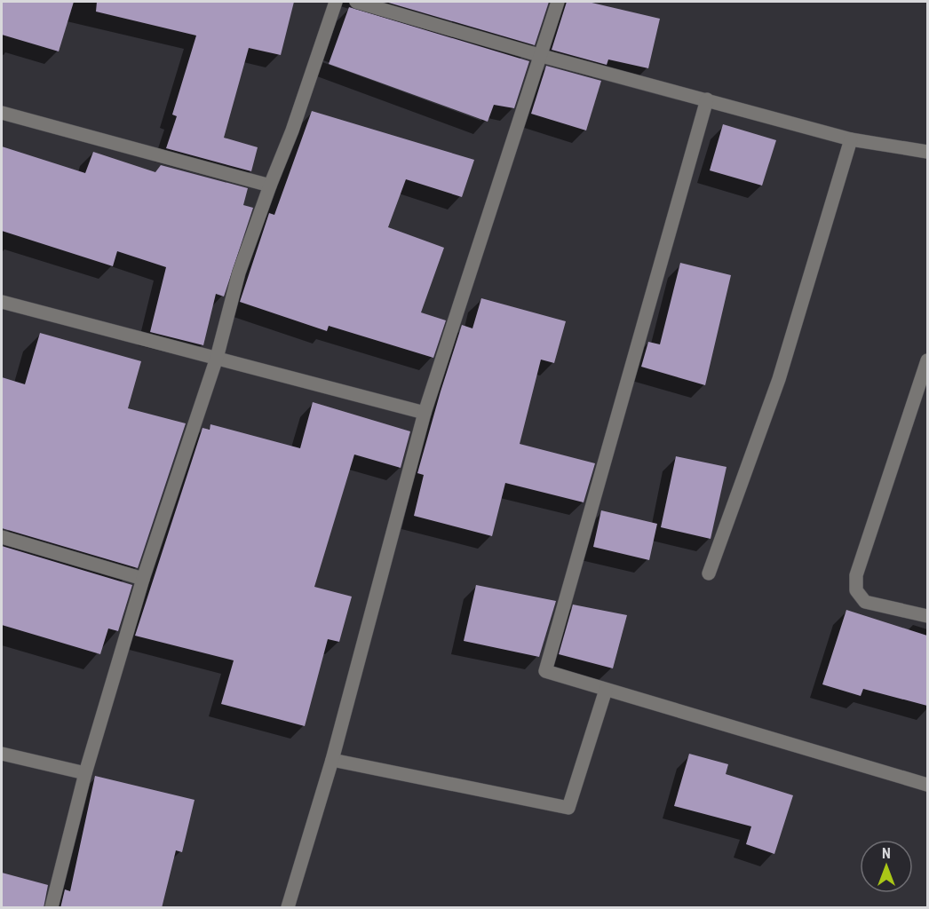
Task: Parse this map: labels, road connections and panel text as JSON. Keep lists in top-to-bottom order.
{
  "north": "top"
}
